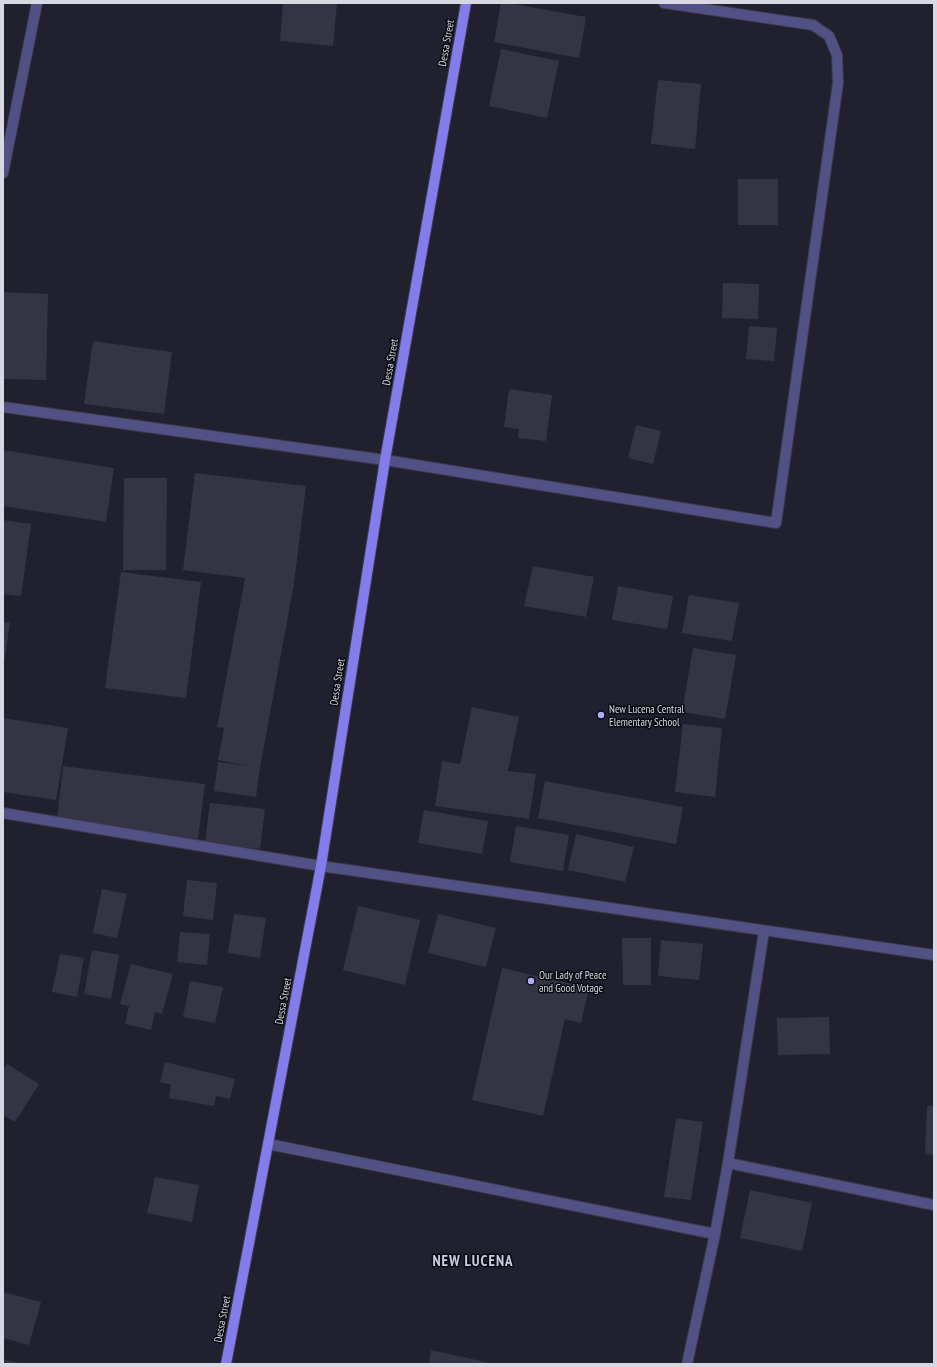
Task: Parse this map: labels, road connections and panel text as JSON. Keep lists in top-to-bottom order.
{
  "streets": {
    "main road": ["Dessa Street"]
  },
  "districts": ["NEW LUCENA"],
  "places": ["New Lucena Central Elementary School", "Our Lady of Peace and Good Votage"]
}
